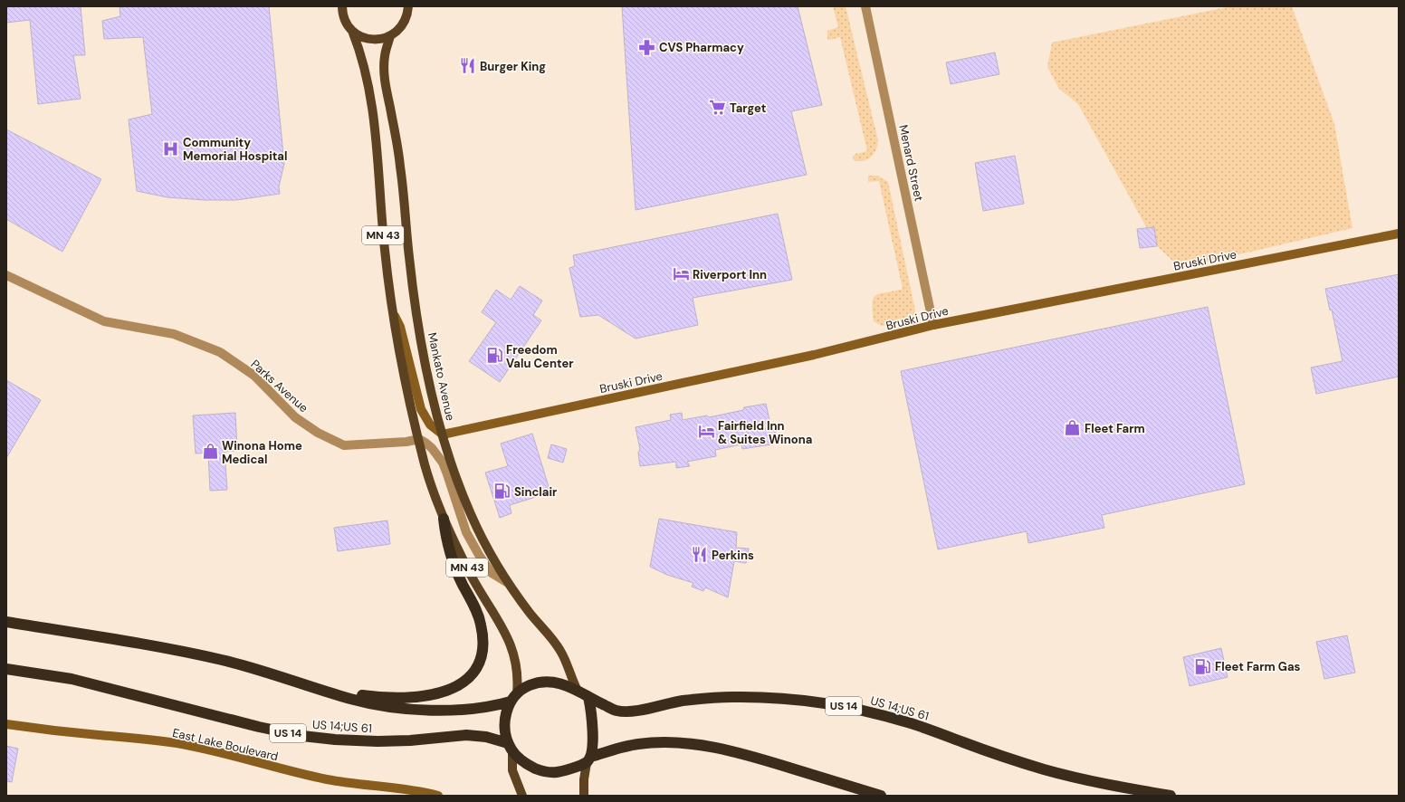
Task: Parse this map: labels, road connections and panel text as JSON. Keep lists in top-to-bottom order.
{
  "streets": {
    "highway": ["US 14", "US 14;US 61"],
    "main road": ["MN 43", "Mankato Avenue"],
    "street": [
      "Menard Street",
      "Bruski Drive",
      "Parks Avenue",
      "East Lake Boulevard"
    ]
  },
  "crossings": [
    ["Menard Street", "Bruski Drive"],
    ["MN 43", "Mankato Avenue"],
    ["MN 43", "Parks Avenue"],
    ["MN 43", "US 14;US 61"],
    ["Bruski Drive", "Mankato Avenue"],
    ["Mankato Avenue", "US 14;US 61"]
  ],
  "places": {
    "pharmacy": ["CVS Pharmacy"],
    "restaurant": ["Burger King", "Perkins"],
    "supermarket": ["Target"],
    "hospital": ["Community Memorial Hospital"],
    "hotel": ["Riverport Inn", "Fairfield Inn & Suites Winona"],
    "fuel station": ["Freedom Valu Center", "Sinclair", "Fleet Farm Gas"],
    "shop": ["Fleet Farm", "Winona Home Medical"]
  }
}
